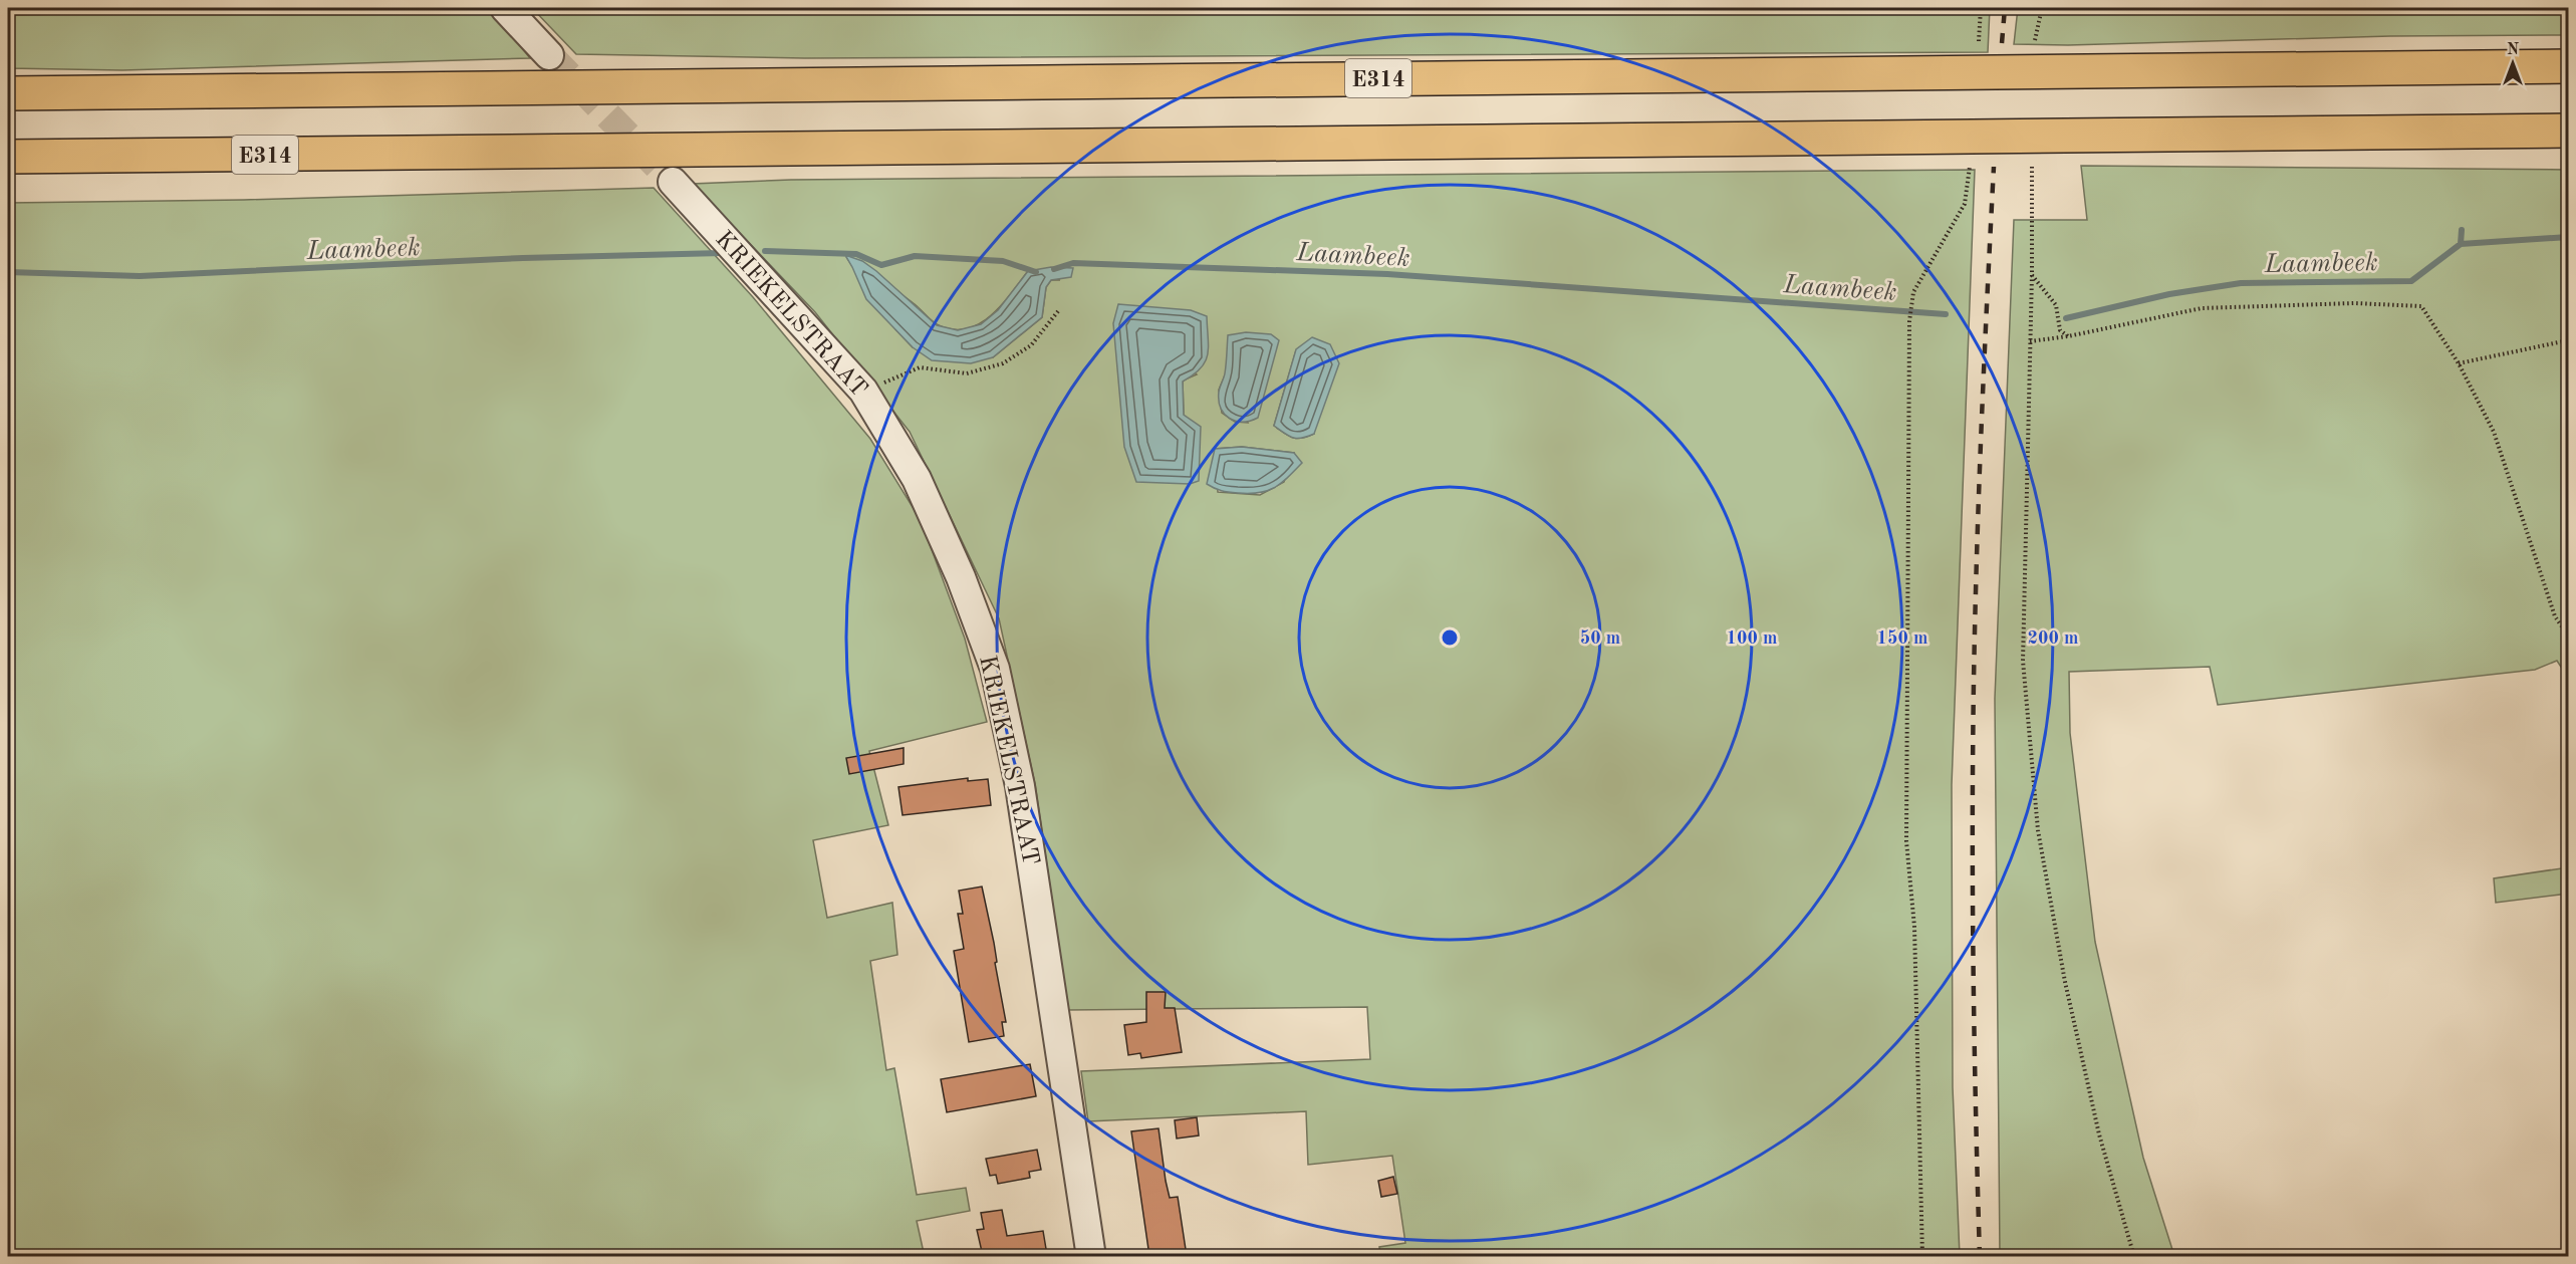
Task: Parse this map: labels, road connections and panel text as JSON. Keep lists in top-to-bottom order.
{
  "streets": {
    "highway": ["E314"],
    "street": ["KRIEKELSTRAAT"]
  },
  "water": ["Laambeek"],
  "north": "top",
  "rings": [
    "50 m",
    "100 m",
    "150 m",
    "200 m"
  ]
}
